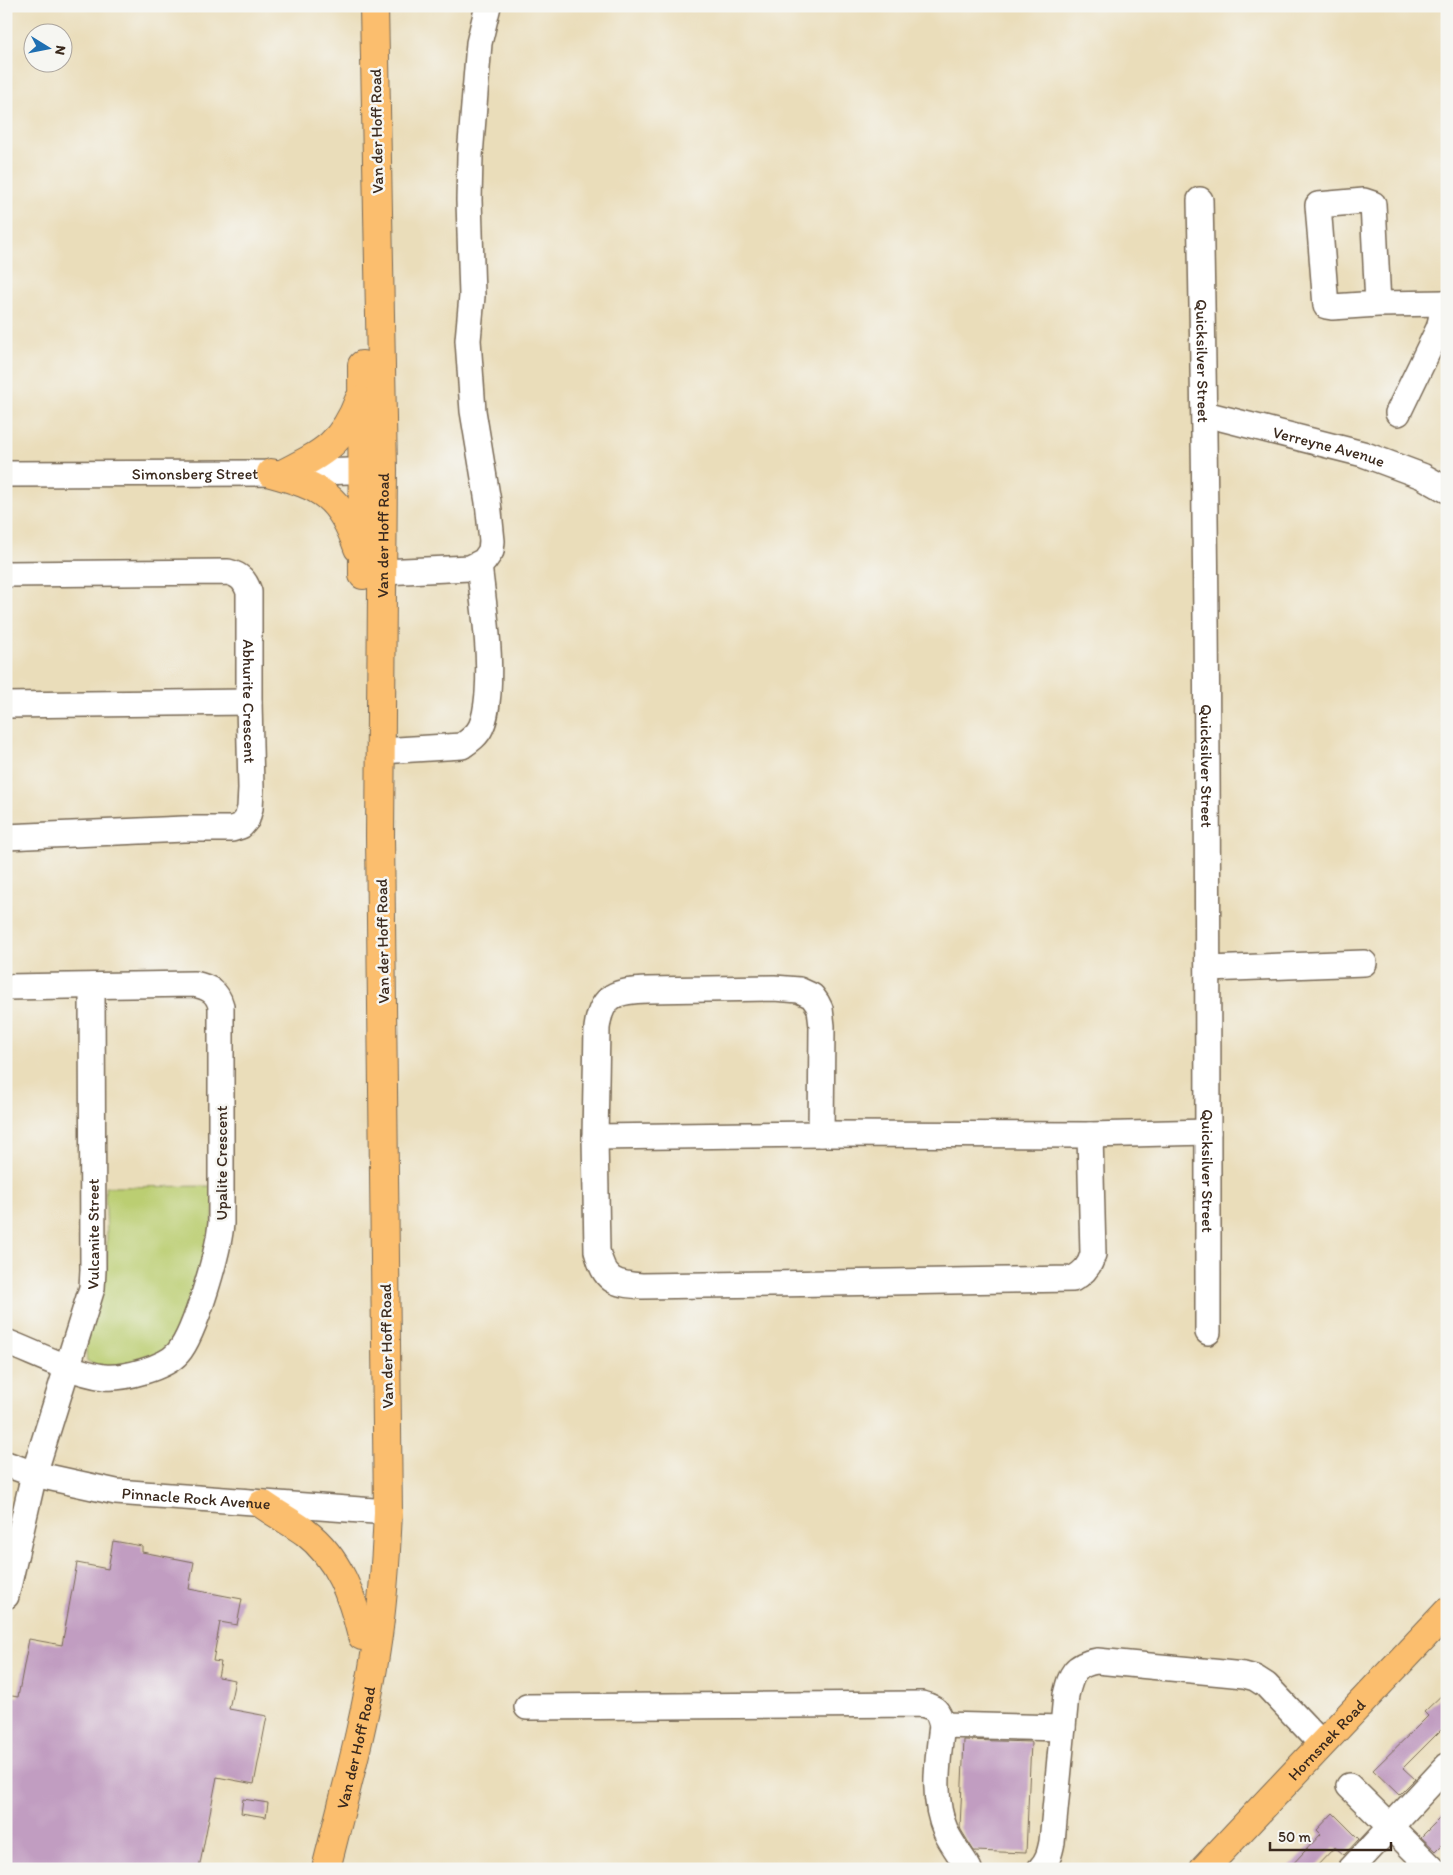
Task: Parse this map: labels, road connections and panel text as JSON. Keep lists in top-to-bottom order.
{
  "streets": {
    "main road": ["Van der Hoff Road", "Hornsnek Road"],
    "street": [
      "Quicksilver Street",
      "Verreyne Avenue",
      "Simonsberg Street",
      "Abhurite Crescent",
      "Upalite Crescent",
      "Vulcanite Street",
      "Pinnacle Rock Avenue"
    ]
  },
  "crossings": [
    ["Van der Hoff Road", "Simonsberg Street"],
    ["Van der Hoff Road", "Pinnacle Rock Avenue"],
    ["Quicksilver Street", "Verreyne Avenue"],
    ["Upalite Crescent", "Vulcanite Street"],
    ["Vulcanite Street", "Pinnacle Rock Avenue"]
  ],
  "scale_bar": "50 m",
  "north": "right"
}
